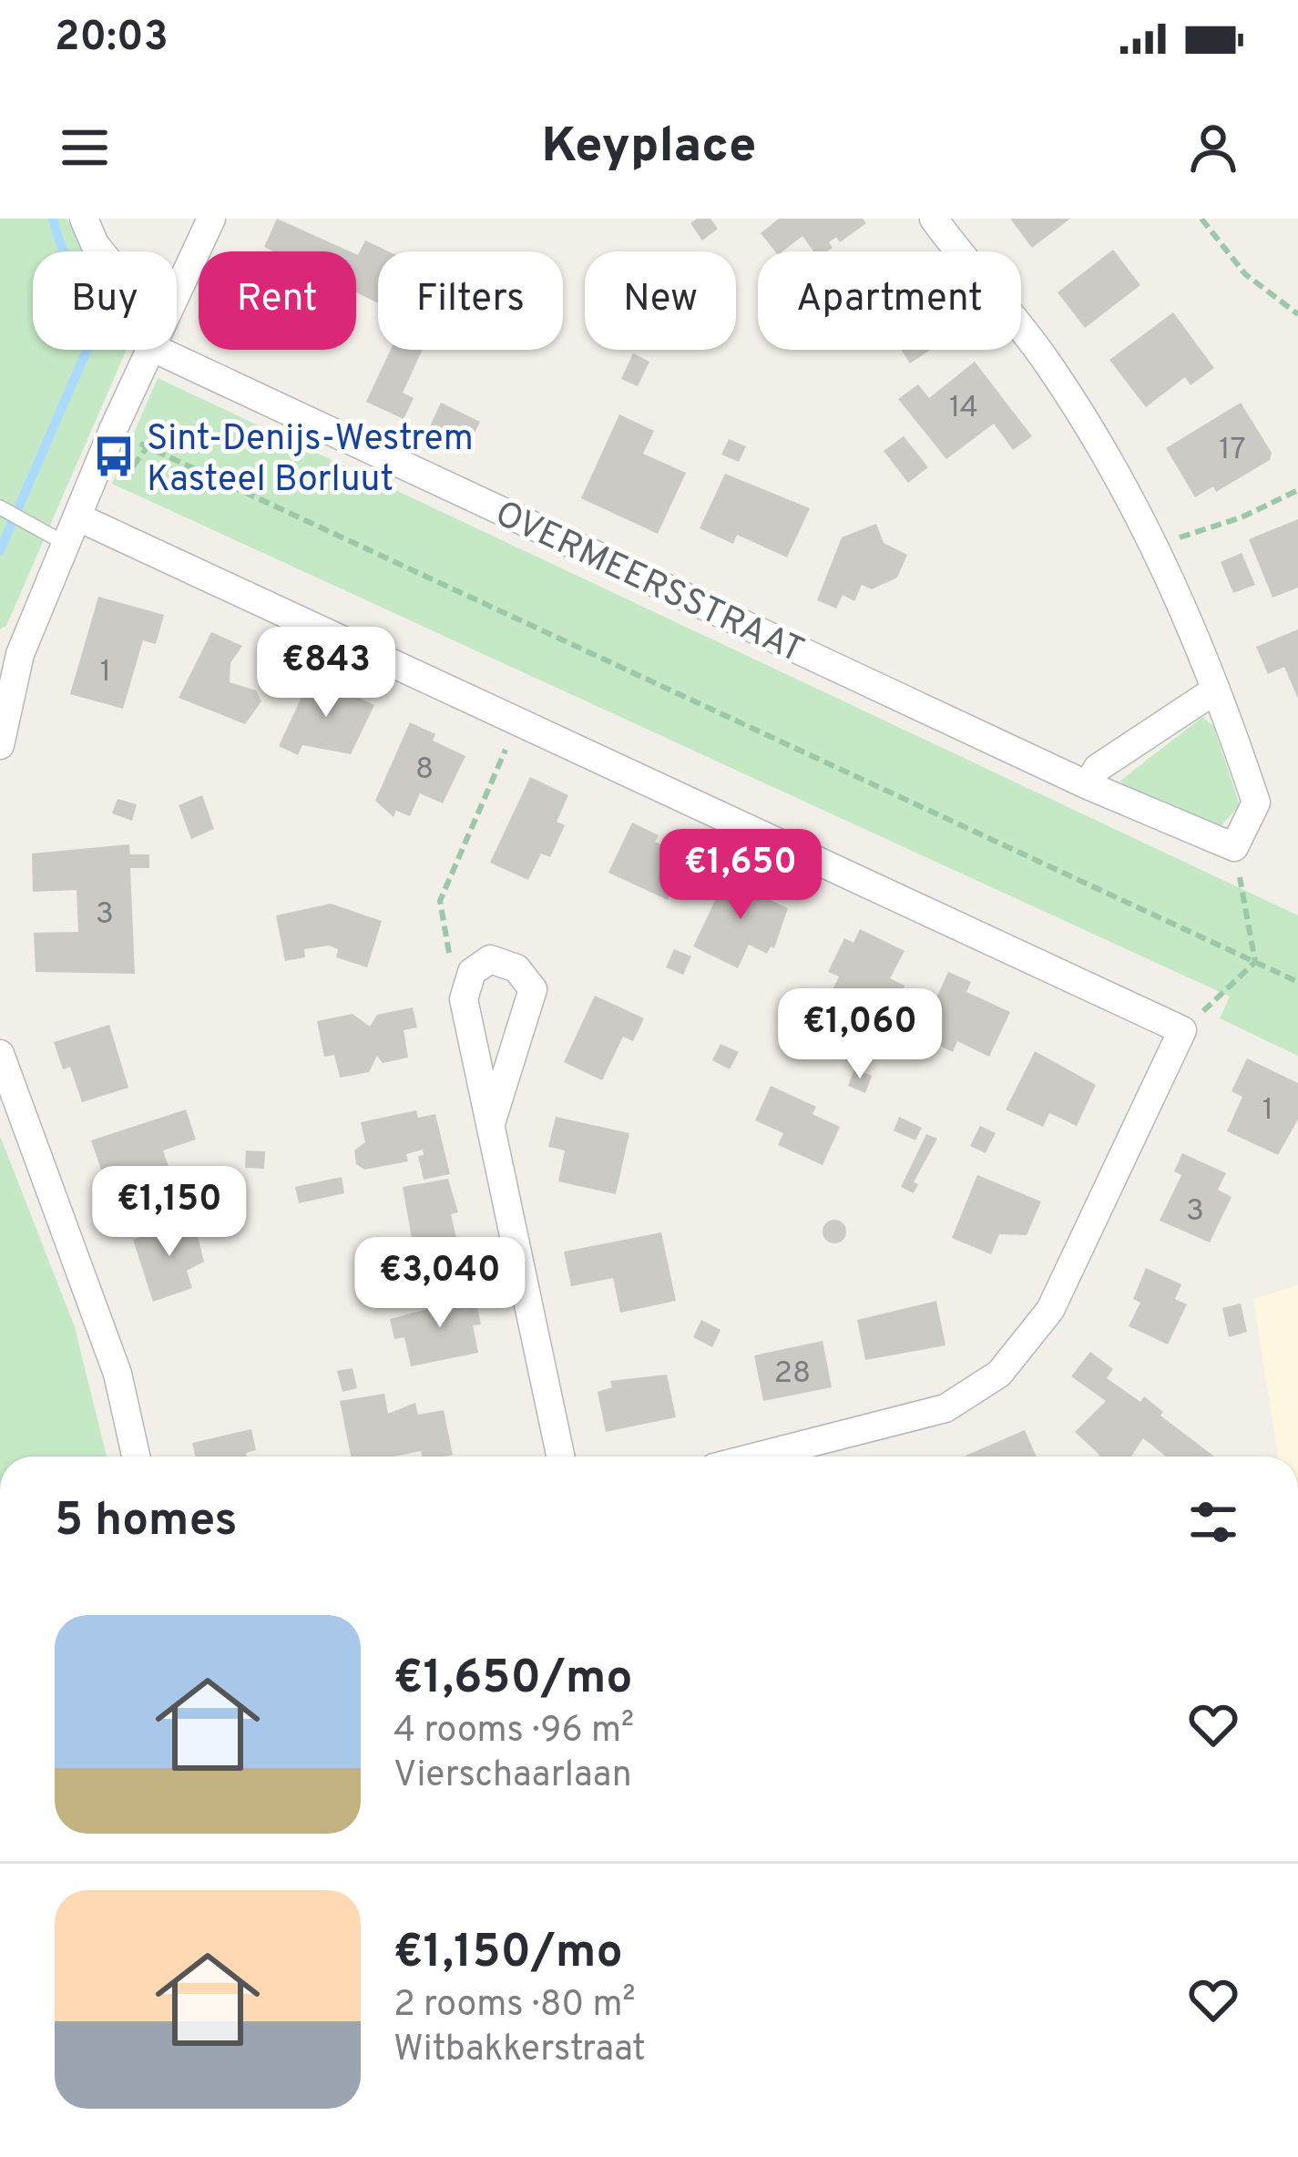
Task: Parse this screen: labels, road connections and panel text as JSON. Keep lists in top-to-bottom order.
{
  "streets": {
    "street": ["OVERMEERSSTRAAT"]
  },
  "places": {
    "bus stop": ["Sint-Denijs-Westrem Kasteel Borluut"]
  },
  "house_numbers": [
    "14",
    "17",
    "1",
    "8",
    "3",
    "1",
    "3",
    "28"
  ],
  "page": {
    "status": "20:03",
    "header": "Keyplace",
    "chip": [
      "Buy",
      "Rent",
      "Filters",
      "New",
      "Apartment"
    ],
    "price": [
      "€843",
      "€1,650",
      "€1,060",
      "€1,150",
      "€3,040"
    ],
    "heading": "5 homes",
    "list": [
      {
        "name": "€1,650/mo",
        "note": "4 rooms · 96 m² · Vierschaarlaan"
      },
      {
        "name": "€1,150/mo",
        "note": "2 rooms · 80 m² · Witbakkerstraat"
      }
    ]
  }
}
